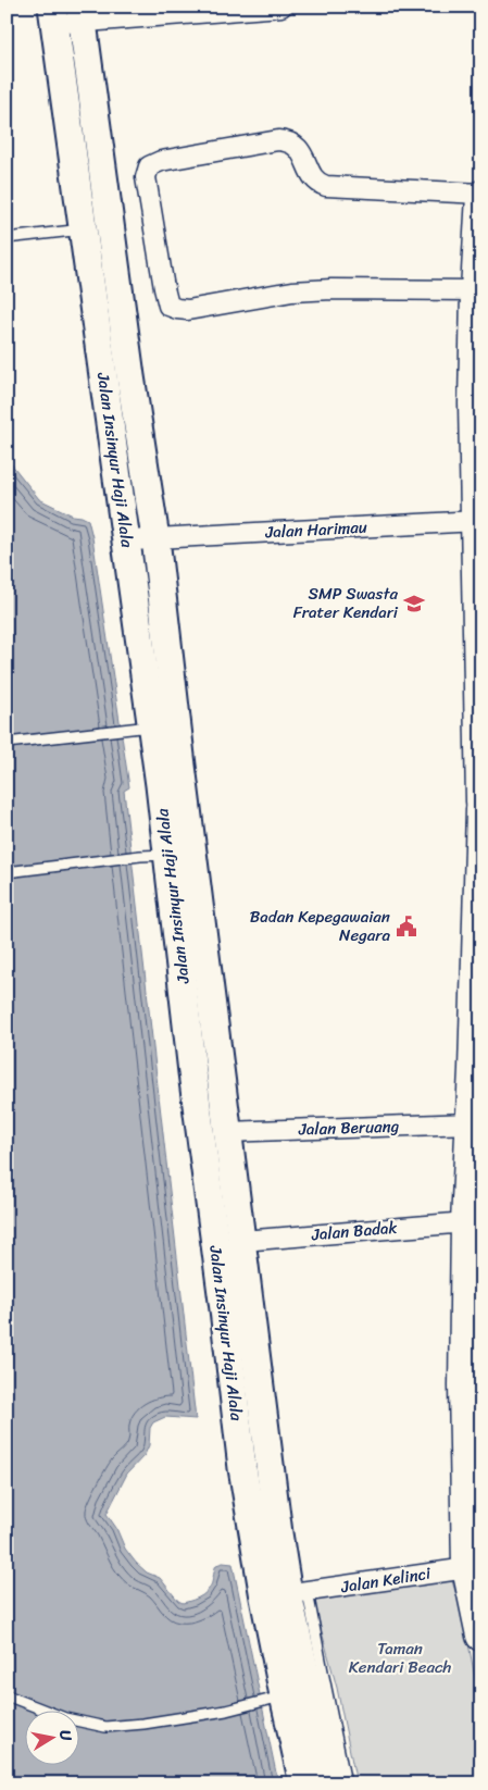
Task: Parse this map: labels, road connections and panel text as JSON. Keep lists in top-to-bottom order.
{
  "streets": {
    "main road": ["Jalan Insinyur Haji Alala"],
    "street": [
      "Jalan Harimau",
      "Jalan Beruang",
      "Jalan Badak",
      "Jalan Kelinci"
    ]
  },
  "crossings": [
    ["Jalan Insinyur Haji Alala", "Jalan Harimau"],
    ["Jalan Insinyur Haji Alala", "Jalan Beruang"],
    ["Jalan Insinyur Haji Alala", "Jalan Badak"],
    ["Jalan Insinyur Haji Alala", "Jalan Kelinci"]
  ],
  "parks": ["Taman Kendari Beach"],
  "places": {
    "school or university": ["SMP Swasta Frater Kendari"],
    "public building": ["Badan Kepegawaian Negara"]
  },
  "north": "right"
}
